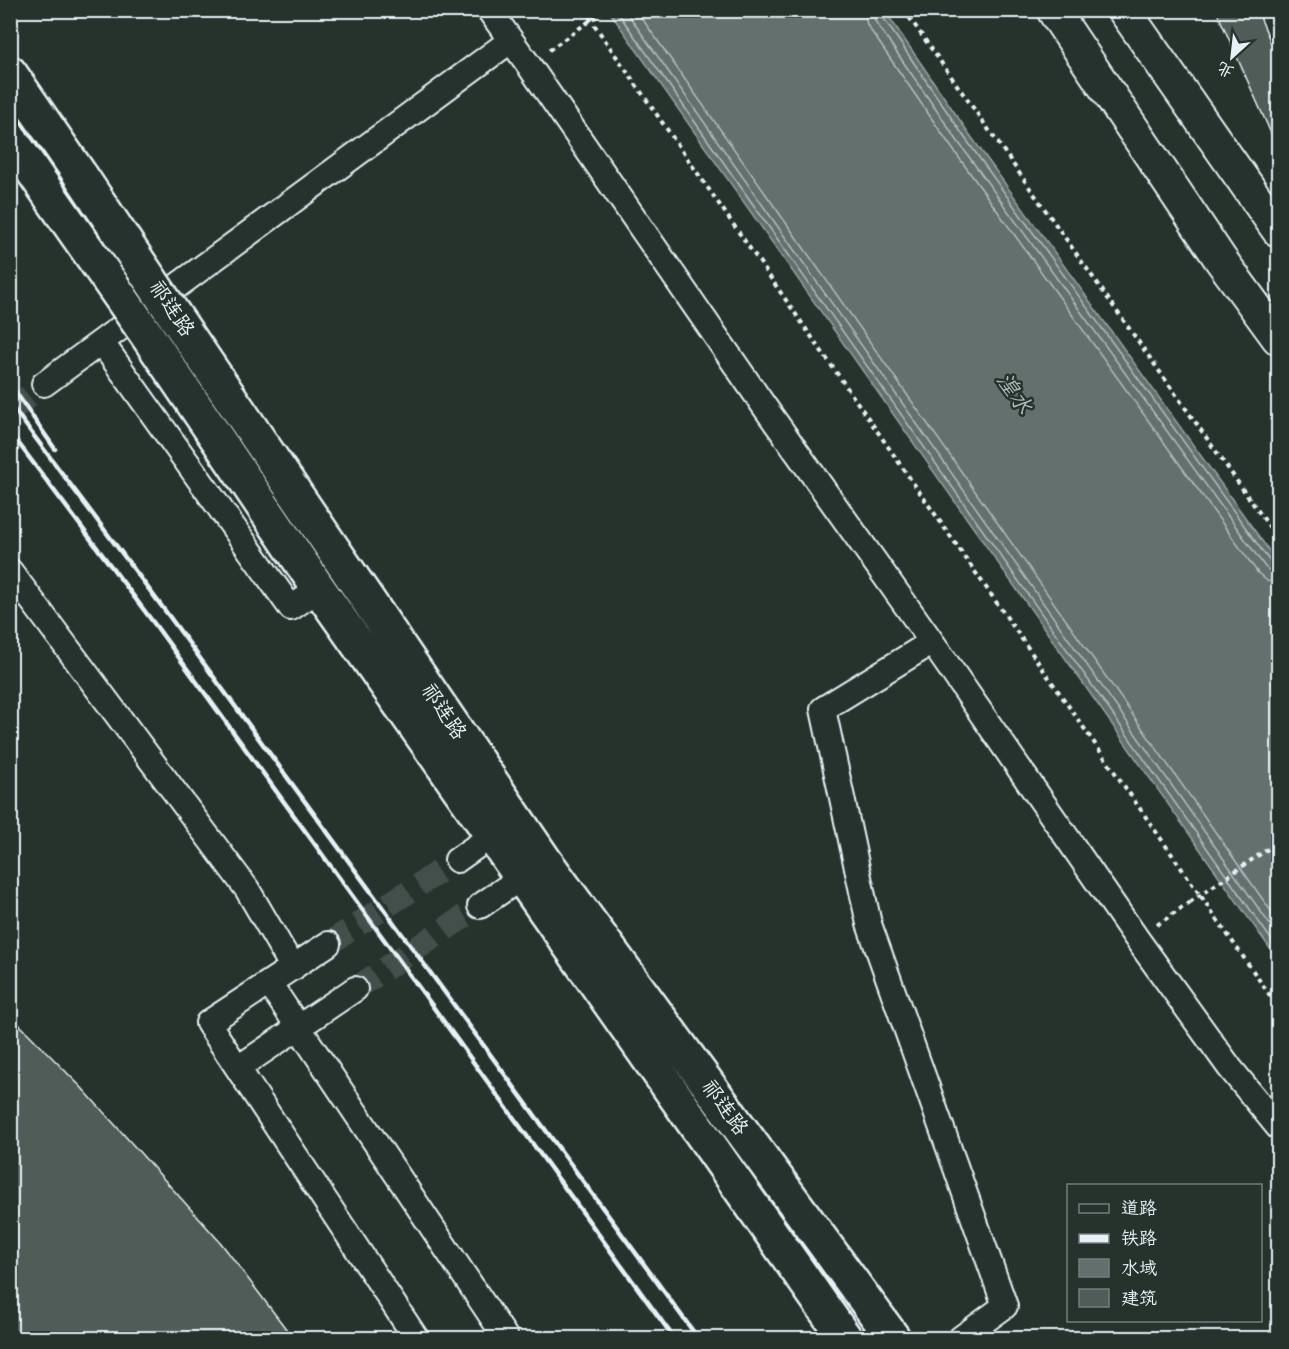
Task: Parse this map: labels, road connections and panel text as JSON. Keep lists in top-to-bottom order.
{
  "streets": {
    "highway": ["祁连路"]
  },
  "water": ["湟水"],
  "legend": [
    "道路",
    "铁路",
    "水域",
    "建筑"
  ],
  "north": "bottom left"
}
